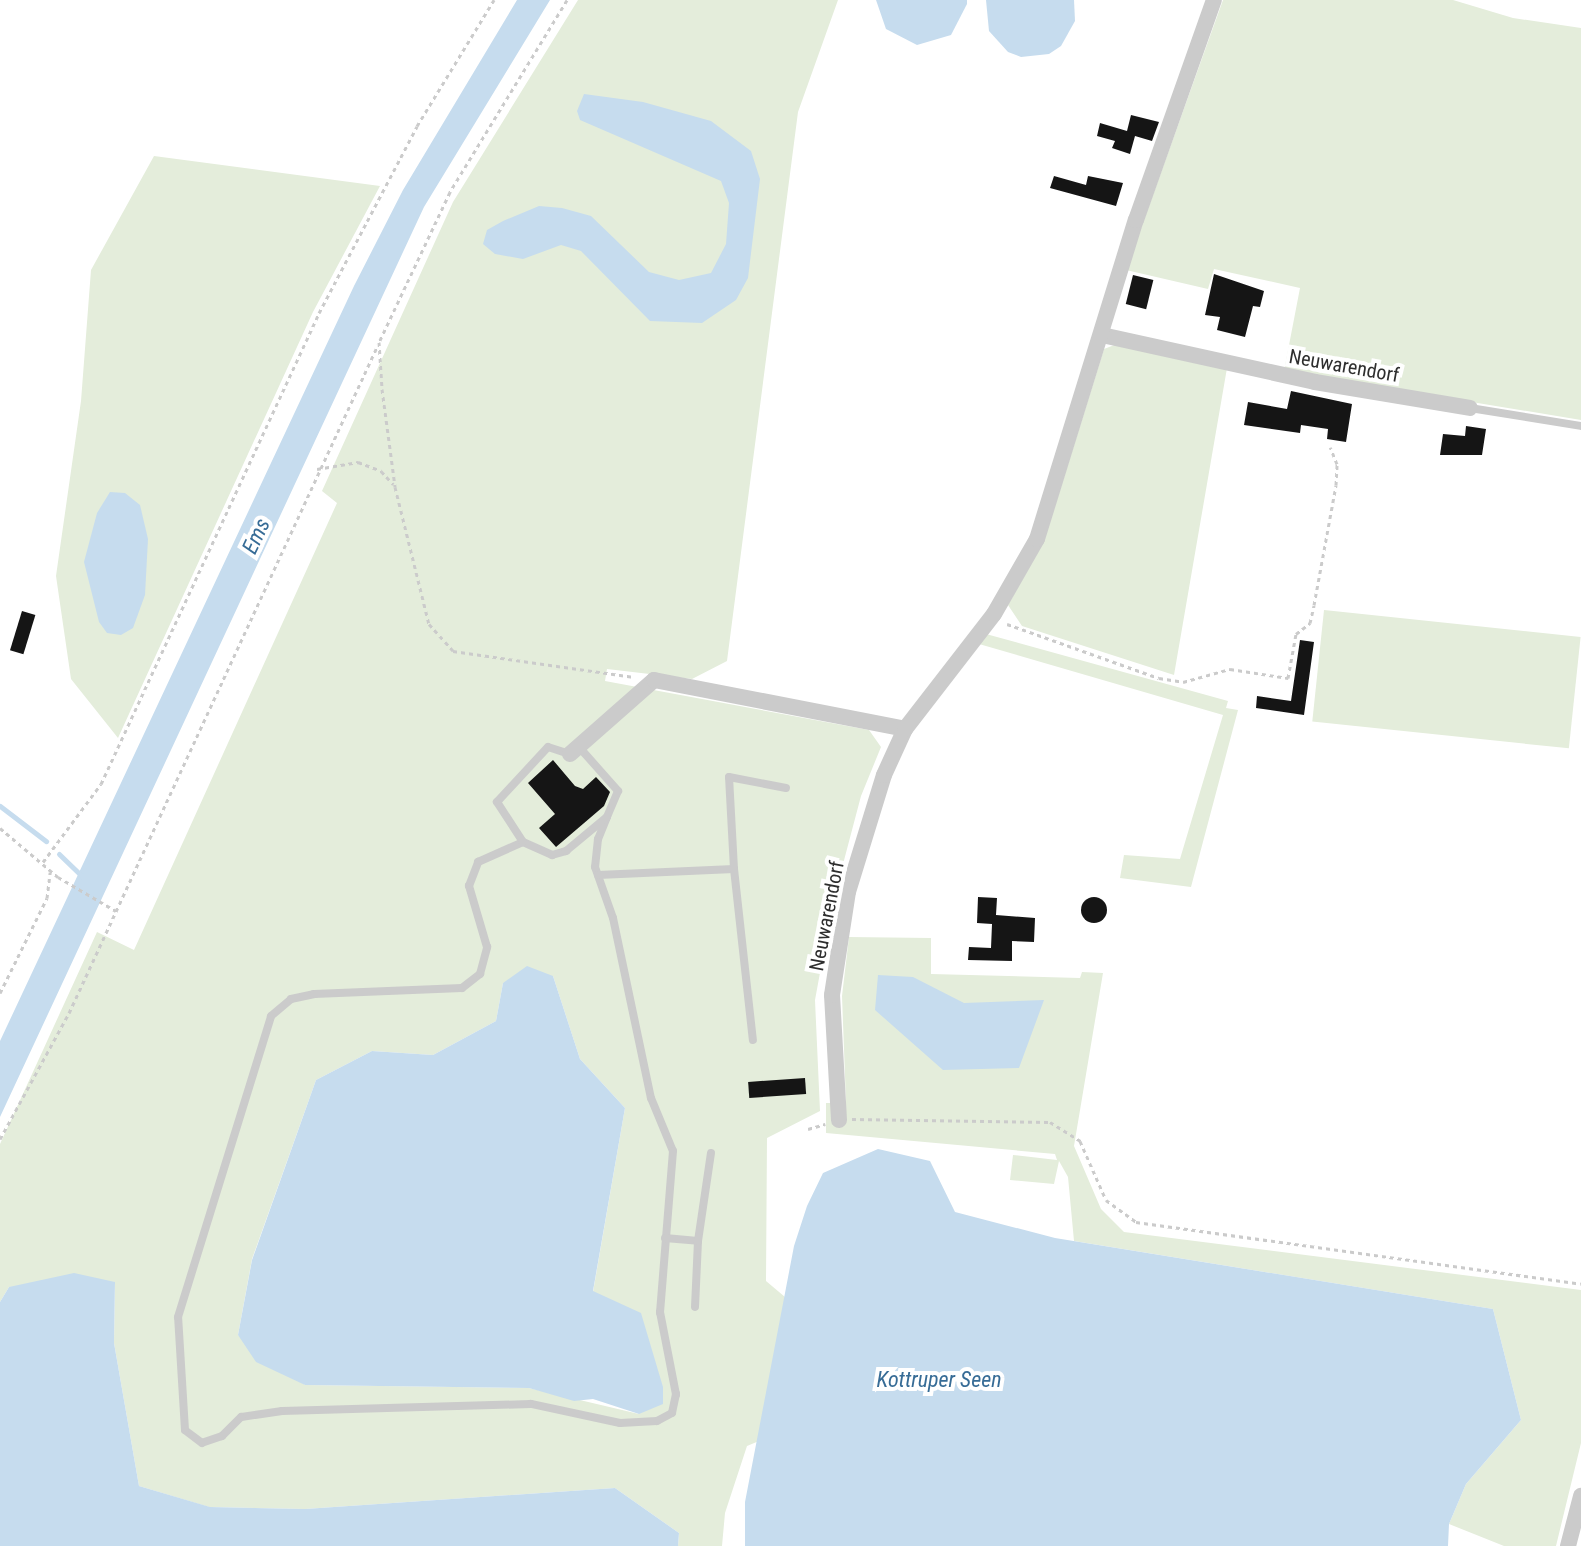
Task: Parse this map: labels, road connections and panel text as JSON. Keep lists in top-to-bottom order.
{
  "streets": {
    "street": ["Neuwarendorf"]
  },
  "water": ["Ems", "Kottruper Seen"]
}
